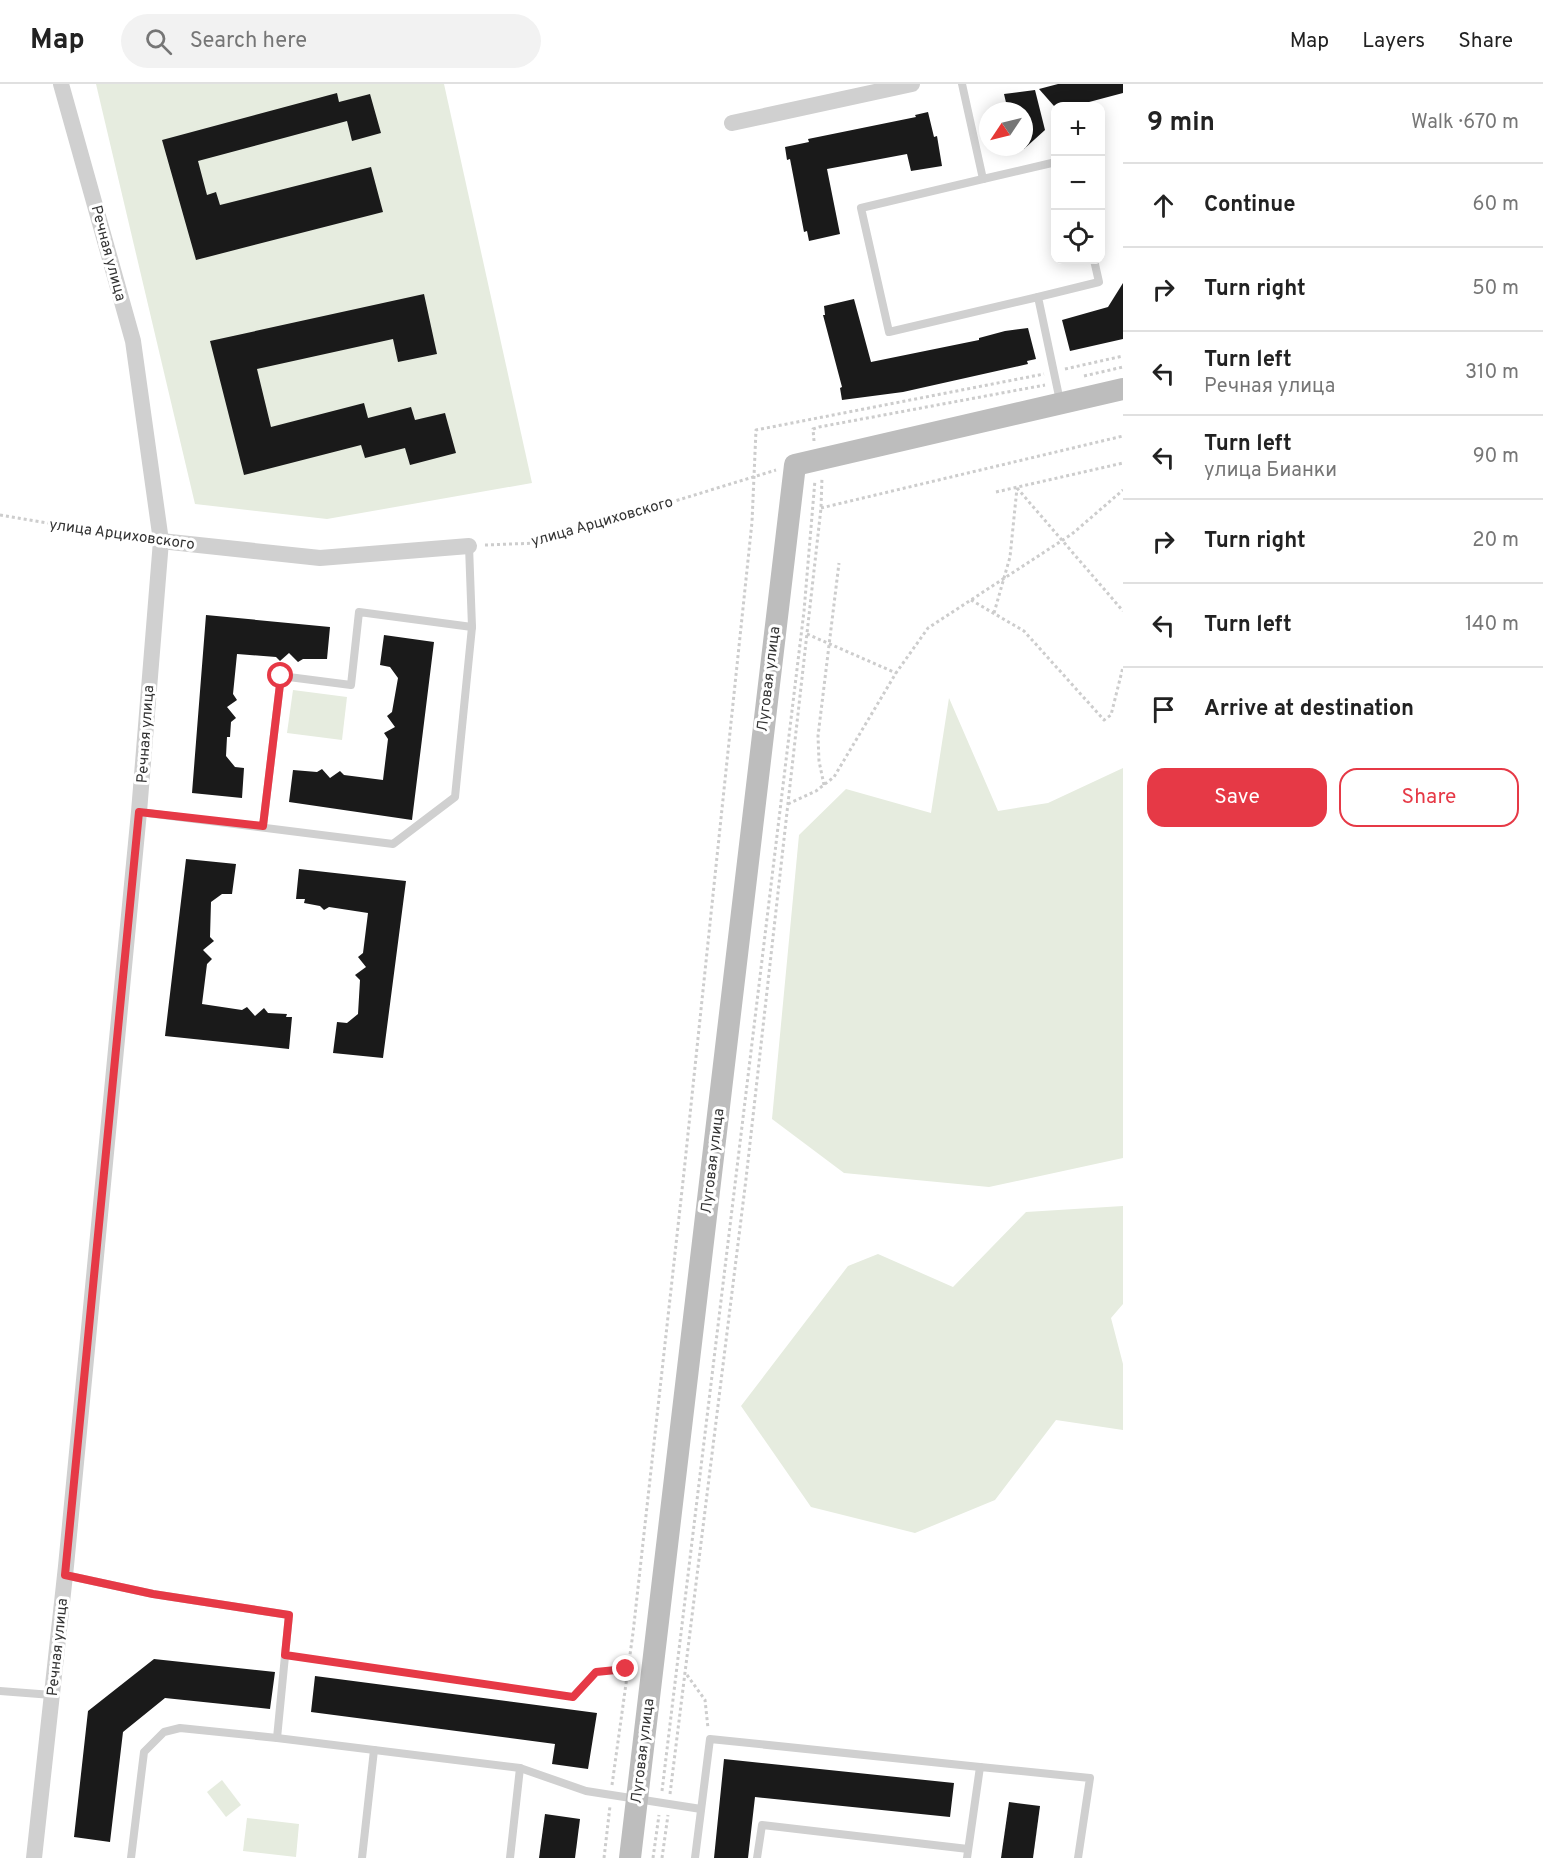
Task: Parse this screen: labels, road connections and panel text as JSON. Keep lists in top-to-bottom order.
{
  "streets": {
    "street": ["Речная улица", "улица Арциховского", "Луговая улица"]
  },
  "crossings": [
    ["Речная улица", "улица Арциховского"],
    ["улица Арциховского", "Луговая улица"]
  ],
  "north": "bottom left",
  "page": {
    "header": "Map",
    "search": "Search here",
    "nav": ["Map", "Layers", "Share"],
    "heading": ["9 min", "Walk · 670 m"],
    "map_buttons": ["+", "−"],
    "list": [
      ["Continue", "60 m"],
      ["Turn right", "50 m"],
      ["Turn left", "Речная улица", "310 m"],
      ["Turn left", "улица Бианки", "90 m"],
      ["Turn right", "20 m"],
      ["Turn left", "140 m"],
      "Arrive at destination"
    ],
    "buttons": ["Save", "Share"]
  }
}
